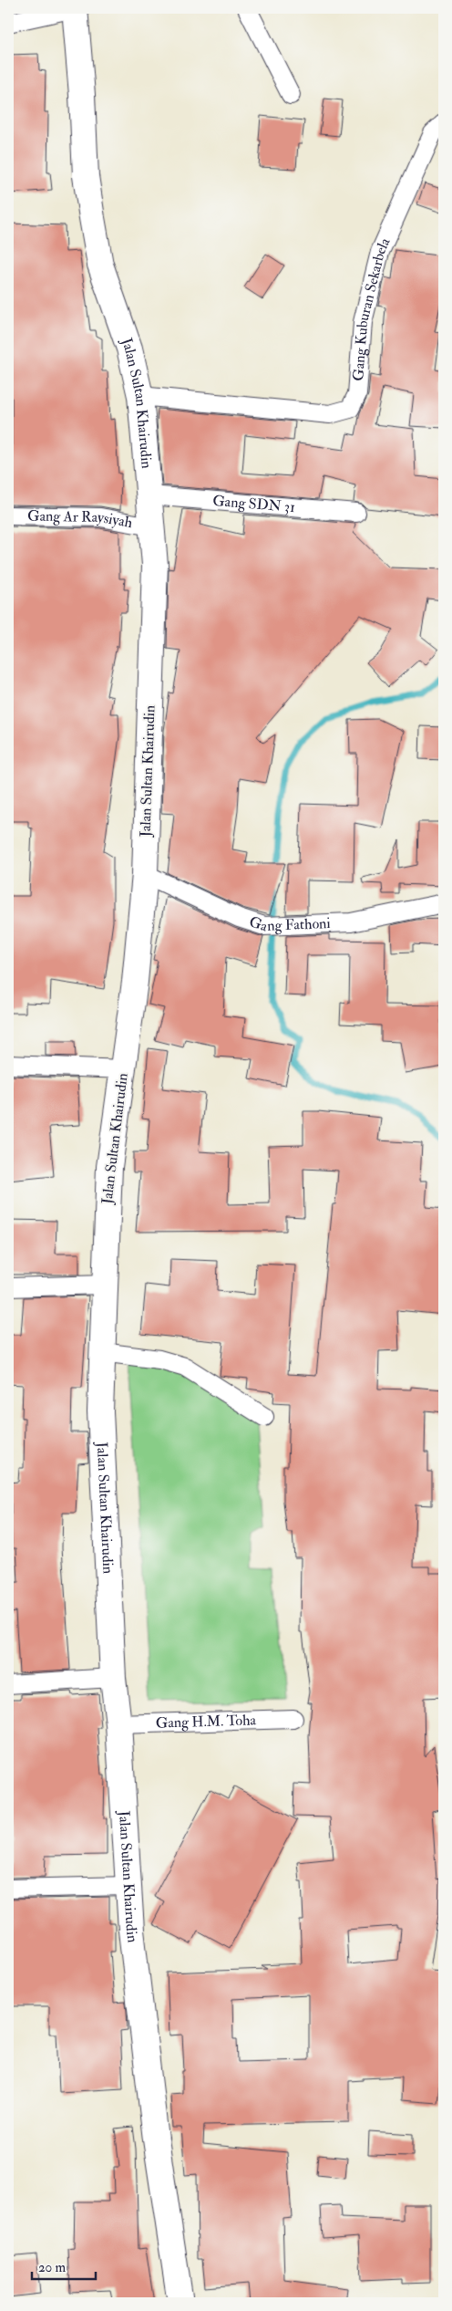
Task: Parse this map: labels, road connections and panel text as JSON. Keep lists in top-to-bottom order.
{
  "streets": {
    "main road": ["Jalan Sultan Khairudin"],
    "street": [
      "Gang Kuburan Sekarbela",
      "Gang SDN 31",
      "Gang Ar Raysiyah",
      "Gang Fathoni",
      "Gang H.M. Toha"
    ]
  },
  "crossings": [
    ["Gang Kuburan Sekarbela", "Jalan Sultan Khairudin"],
    ["Jalan Sultan Khairudin", "Gang SDN 31"],
    ["Jalan Sultan Khairudin", "Gang Ar Raysiyah"],
    ["Jalan Sultan Khairudin", "Gang Fathoni"],
    ["Jalan Sultan Khairudin", "Gang H.M. Toha"]
  ],
  "scale_bar": "20 m"
}
